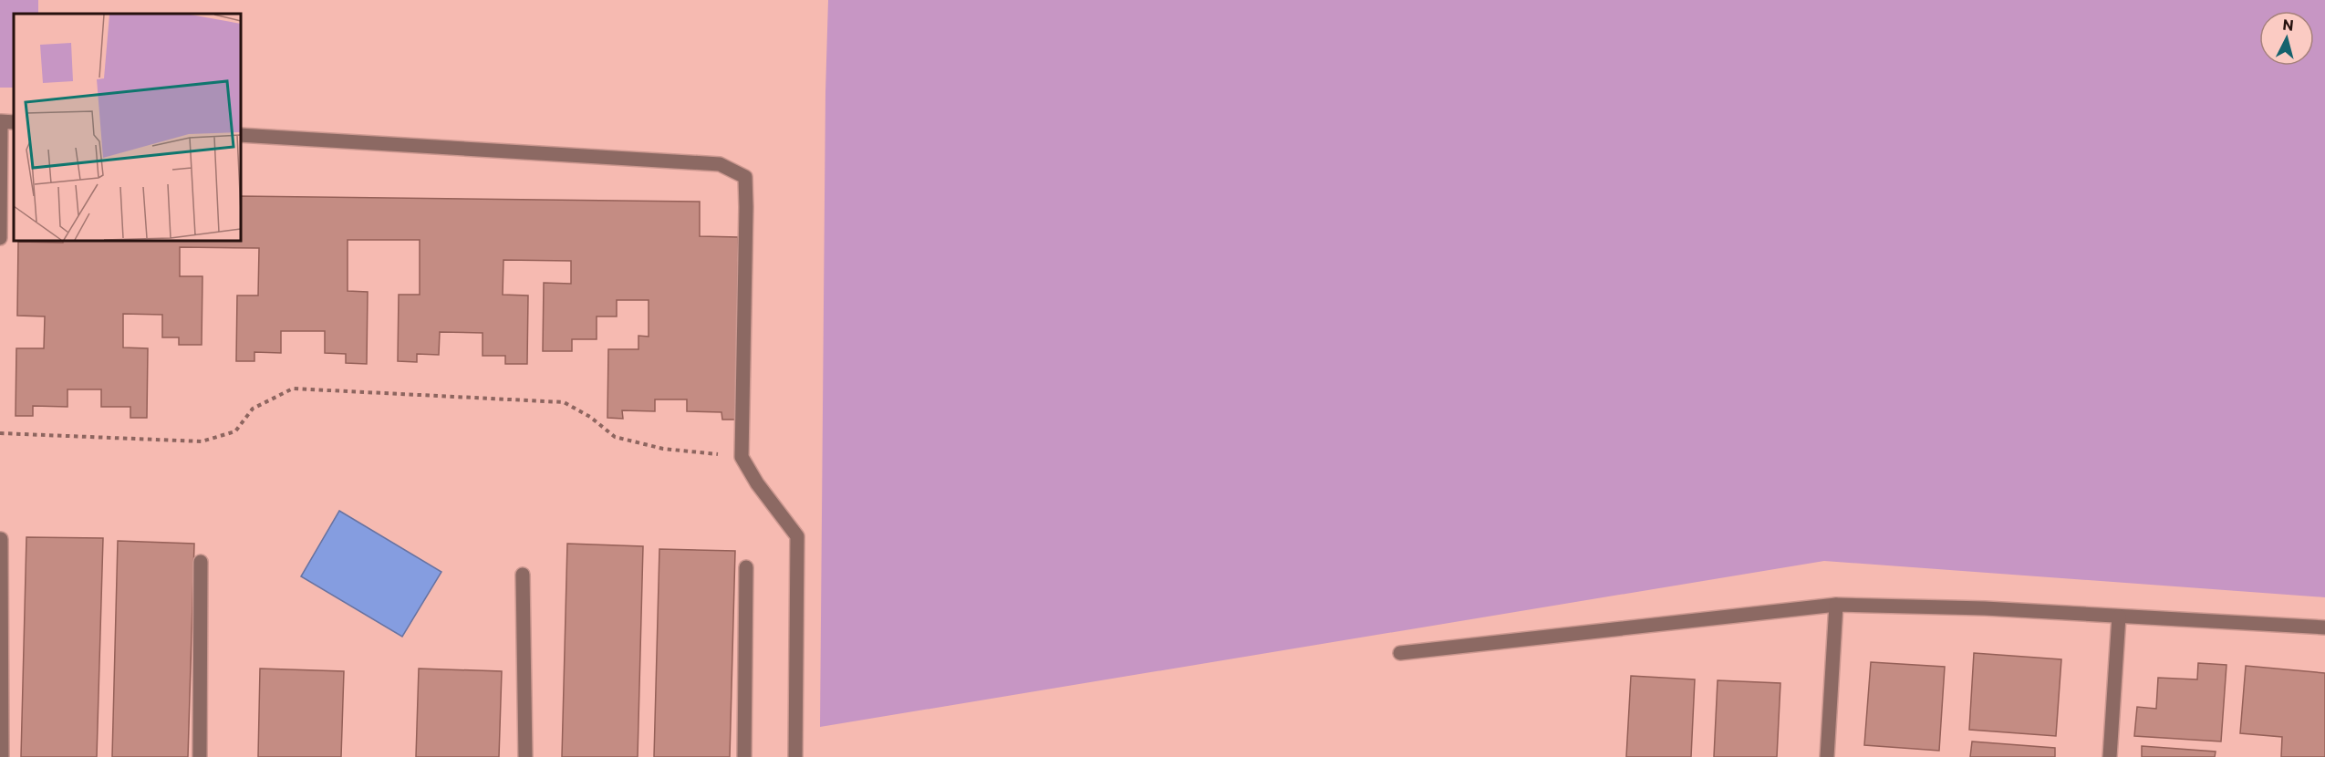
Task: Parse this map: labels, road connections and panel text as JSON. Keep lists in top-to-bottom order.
{
  "north": "top"
}
